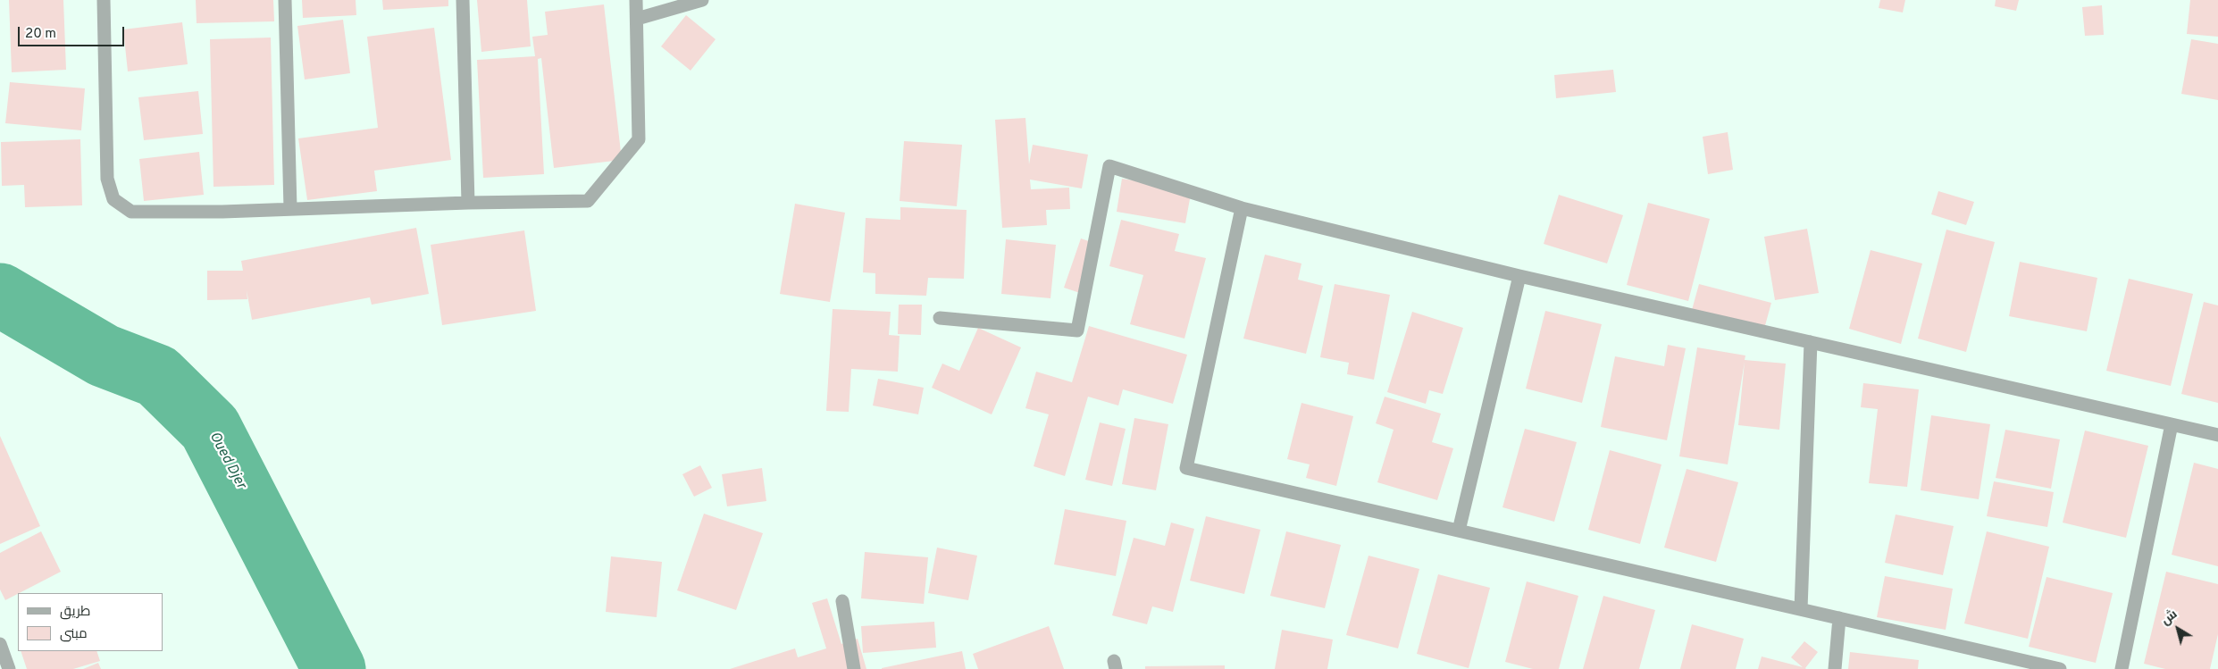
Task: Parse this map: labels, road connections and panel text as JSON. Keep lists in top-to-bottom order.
{
  "water": ["Oued Djer"],
  "legend": ["طريق", "مبنى"],
  "scale_bar": "20 m",
  "north": "top left"
}
